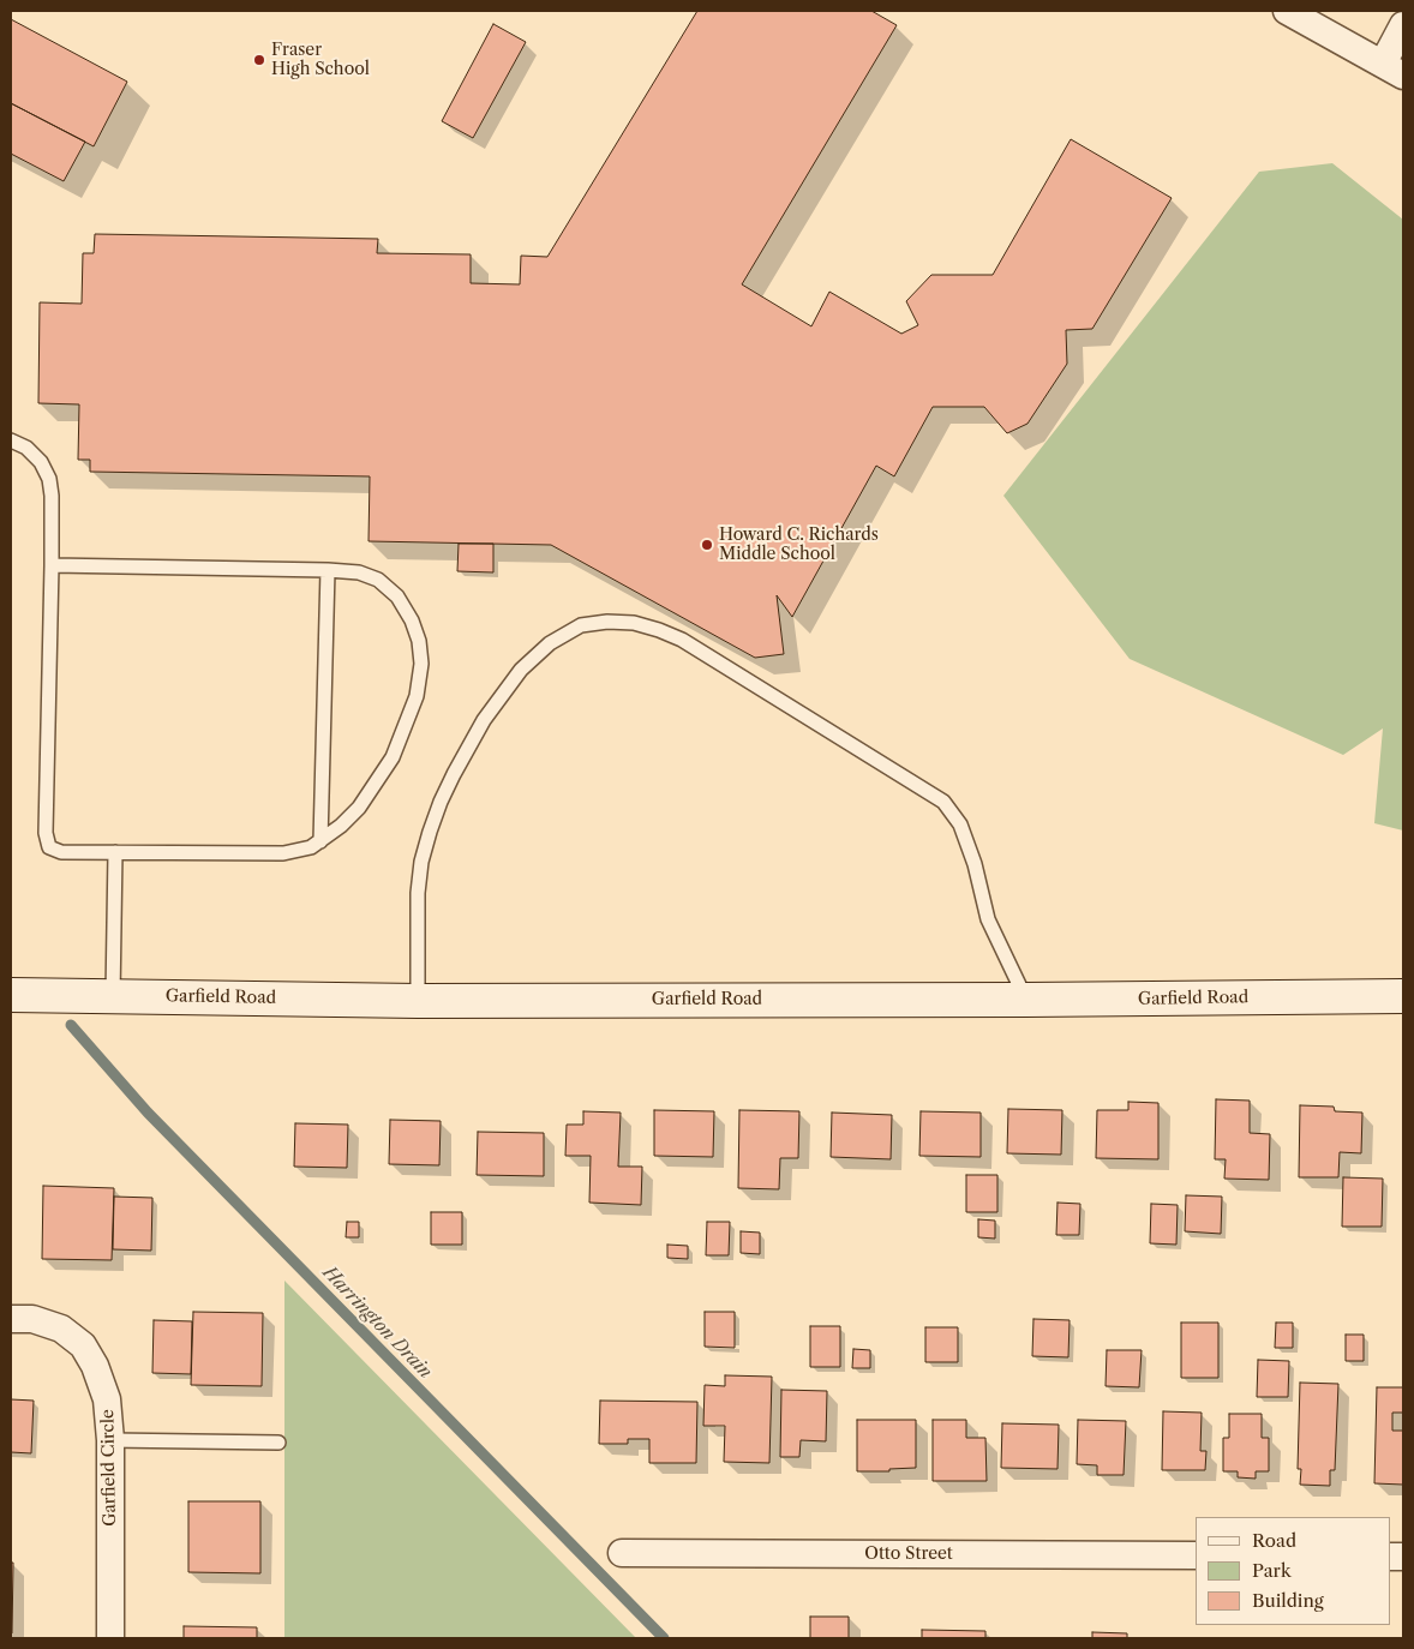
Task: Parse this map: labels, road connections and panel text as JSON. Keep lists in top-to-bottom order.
{
  "streets": {
    "main road": ["Garfield Road"],
    "street": ["Garfield Circle", "Otto Street"]
  },
  "water": ["Harrington Drain"],
  "places": ["Fraser High School", "Howard C. Richards Middle School"],
  "legend": ["Road", "Park", "Building"]
}
